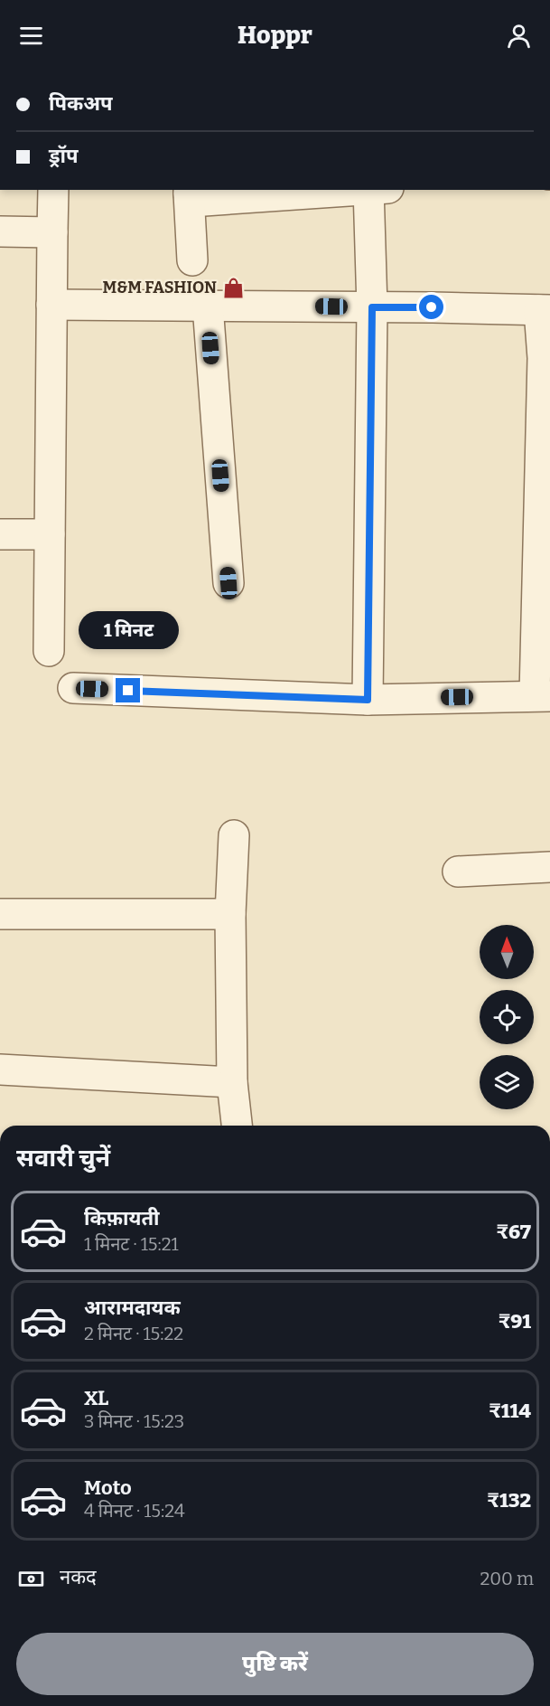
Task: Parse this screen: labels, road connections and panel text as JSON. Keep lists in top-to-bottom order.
{
  "places": {
    "shop": ["M&M FASHION"]
  },
  "north": "top",
  "page": {
    "header": "Hoppr",
    "banner": ["पिकअप", "ड्रॉप"],
    "bubble": "1 मिनट",
    "heading": "सवारी चुनें",
    "list": [
      {
        "name": "किफ़ायती",
        "note": "1 मिनट · 15:21",
        "value": "₹67"
      },
      {
        "name": "आरामदायक",
        "note": "2 मिनट · 15:22",
        "value": "₹91"
      },
      {
        "name": "XL",
        "note": "3 मिनट · 15:23",
        "value": "₹114"
      },
      {
        "name": "Moto",
        "note": "4 मिनट · 15:24",
        "value": "₹132"
      }
    ],
    "pay": ["नकद", "200 m"],
    "buttons": "पुष्टि करें"
  }
}
